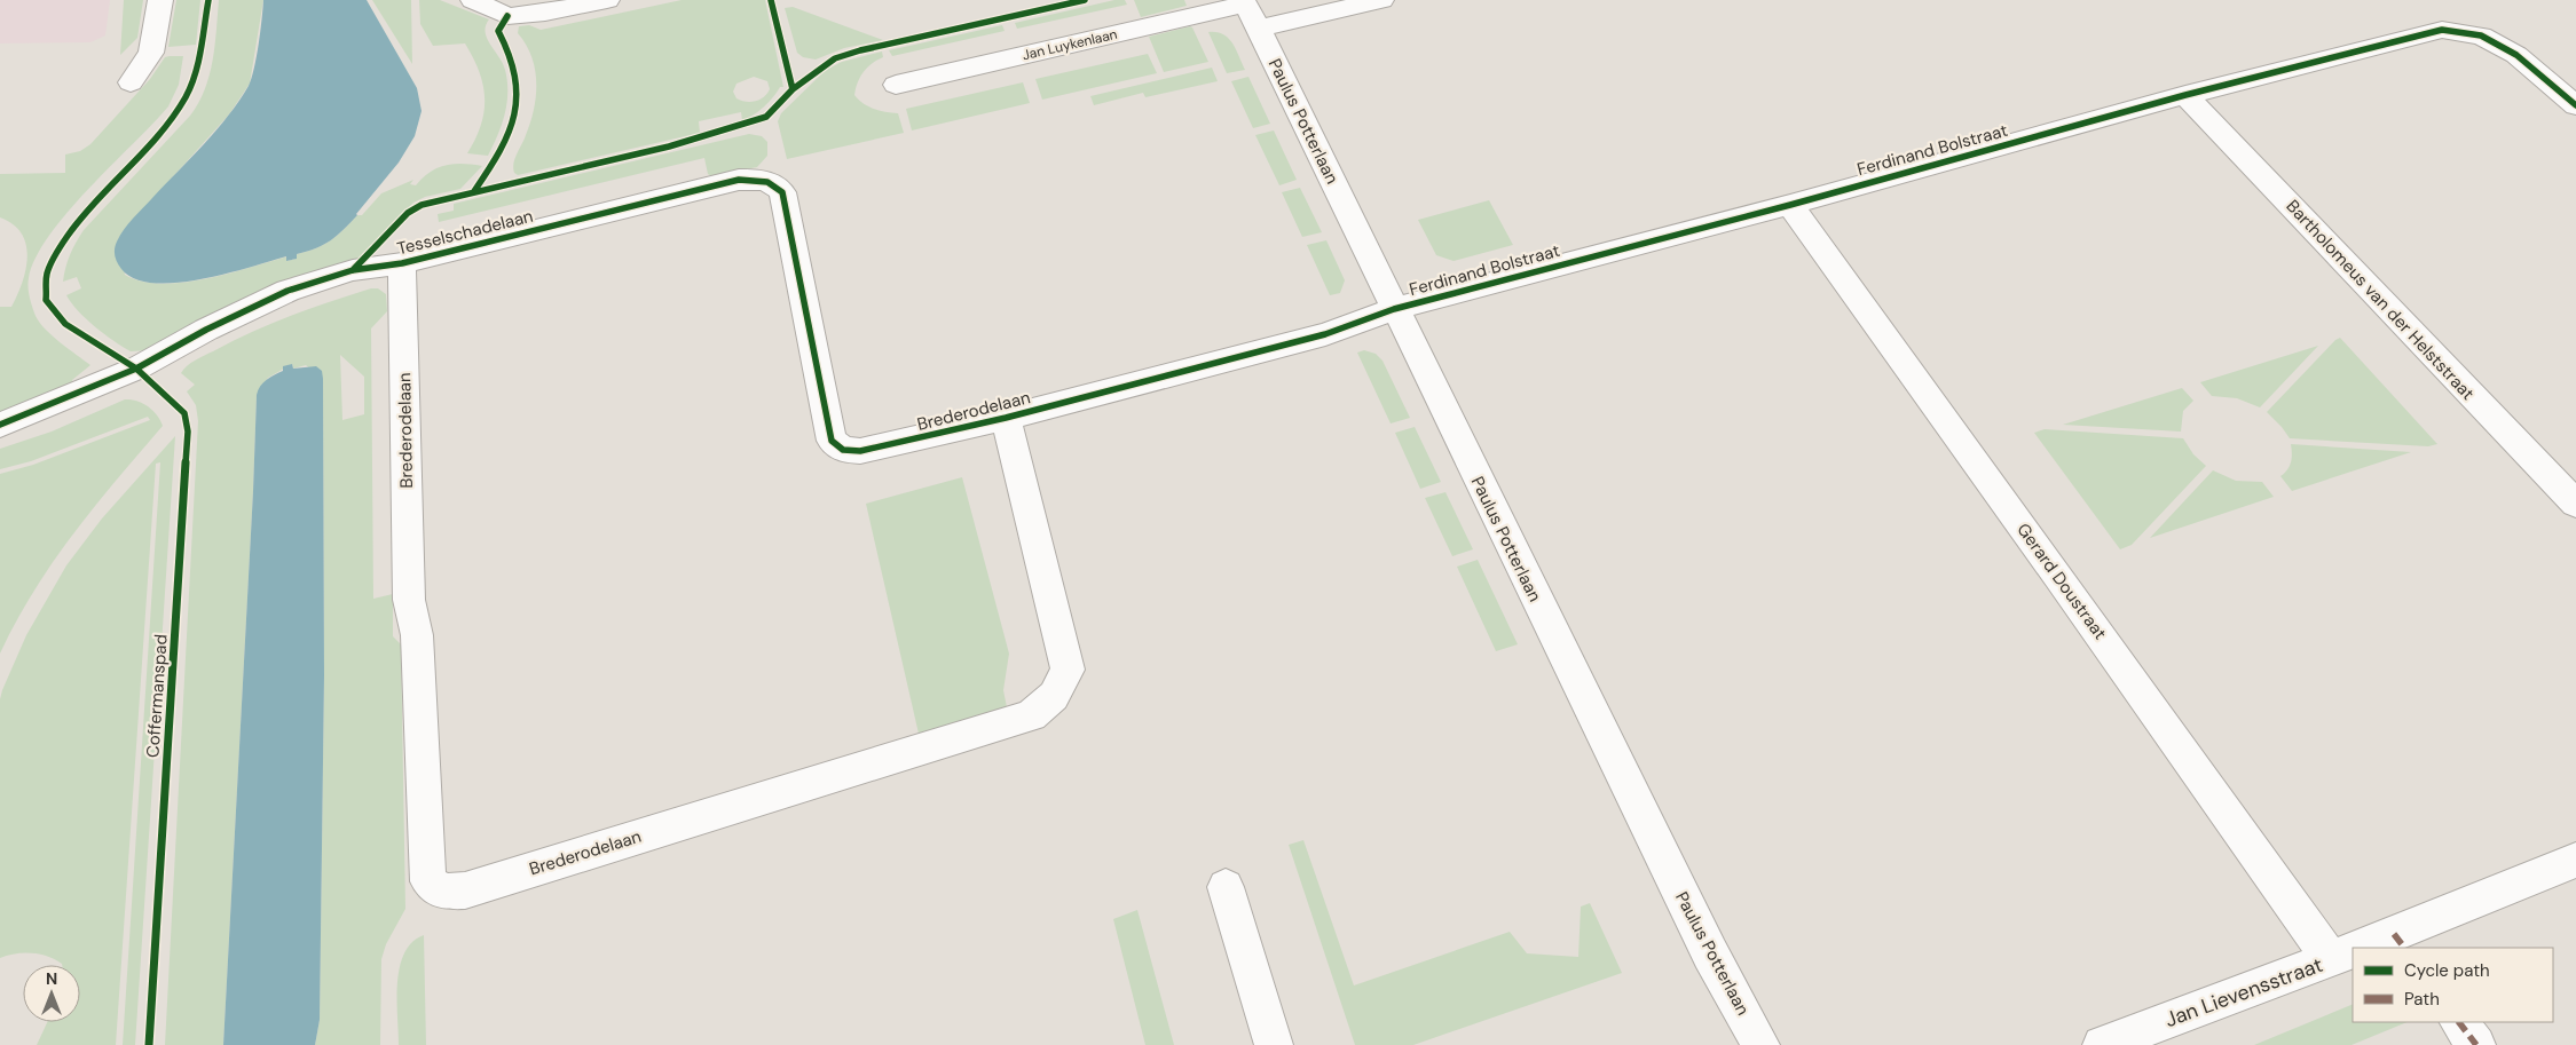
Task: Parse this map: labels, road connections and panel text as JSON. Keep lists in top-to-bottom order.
{
  "streets": {
    "street": [
      "Jan Luykenlaan",
      "Paulus Potterlaan",
      "Ferdinand Bolstraat",
      "Tesselschadelaan",
      "Bartholomeus van der Helststraat",
      "Brederodelaan",
      "Gerard Doustraat",
      "Jan Lievensstraat"
    ],
    "cycle path": ["Coffermanspad"]
  },
  "crossings": [
    ["Jan Luykenlaan", "Paulus Potterlaan"],
    ["Paulus Potterlaan", "Ferdinand Bolstraat"],
    ["Paulus Potterlaan", "Brederodelaan"],
    ["Ferdinand Bolstraat", "Bartholomeus van der Helststraat"],
    ["Ferdinand Bolstraat", "Brederodelaan"],
    ["Ferdinand Bolstraat", "Gerard Doustraat"],
    ["Tesselschadelaan", "Brederodelaan"],
    ["Gerard Doustraat", "Jan Lievensstraat"]
  ],
  "legend": ["Cycle path", "Path"],
  "north": "top"
}
